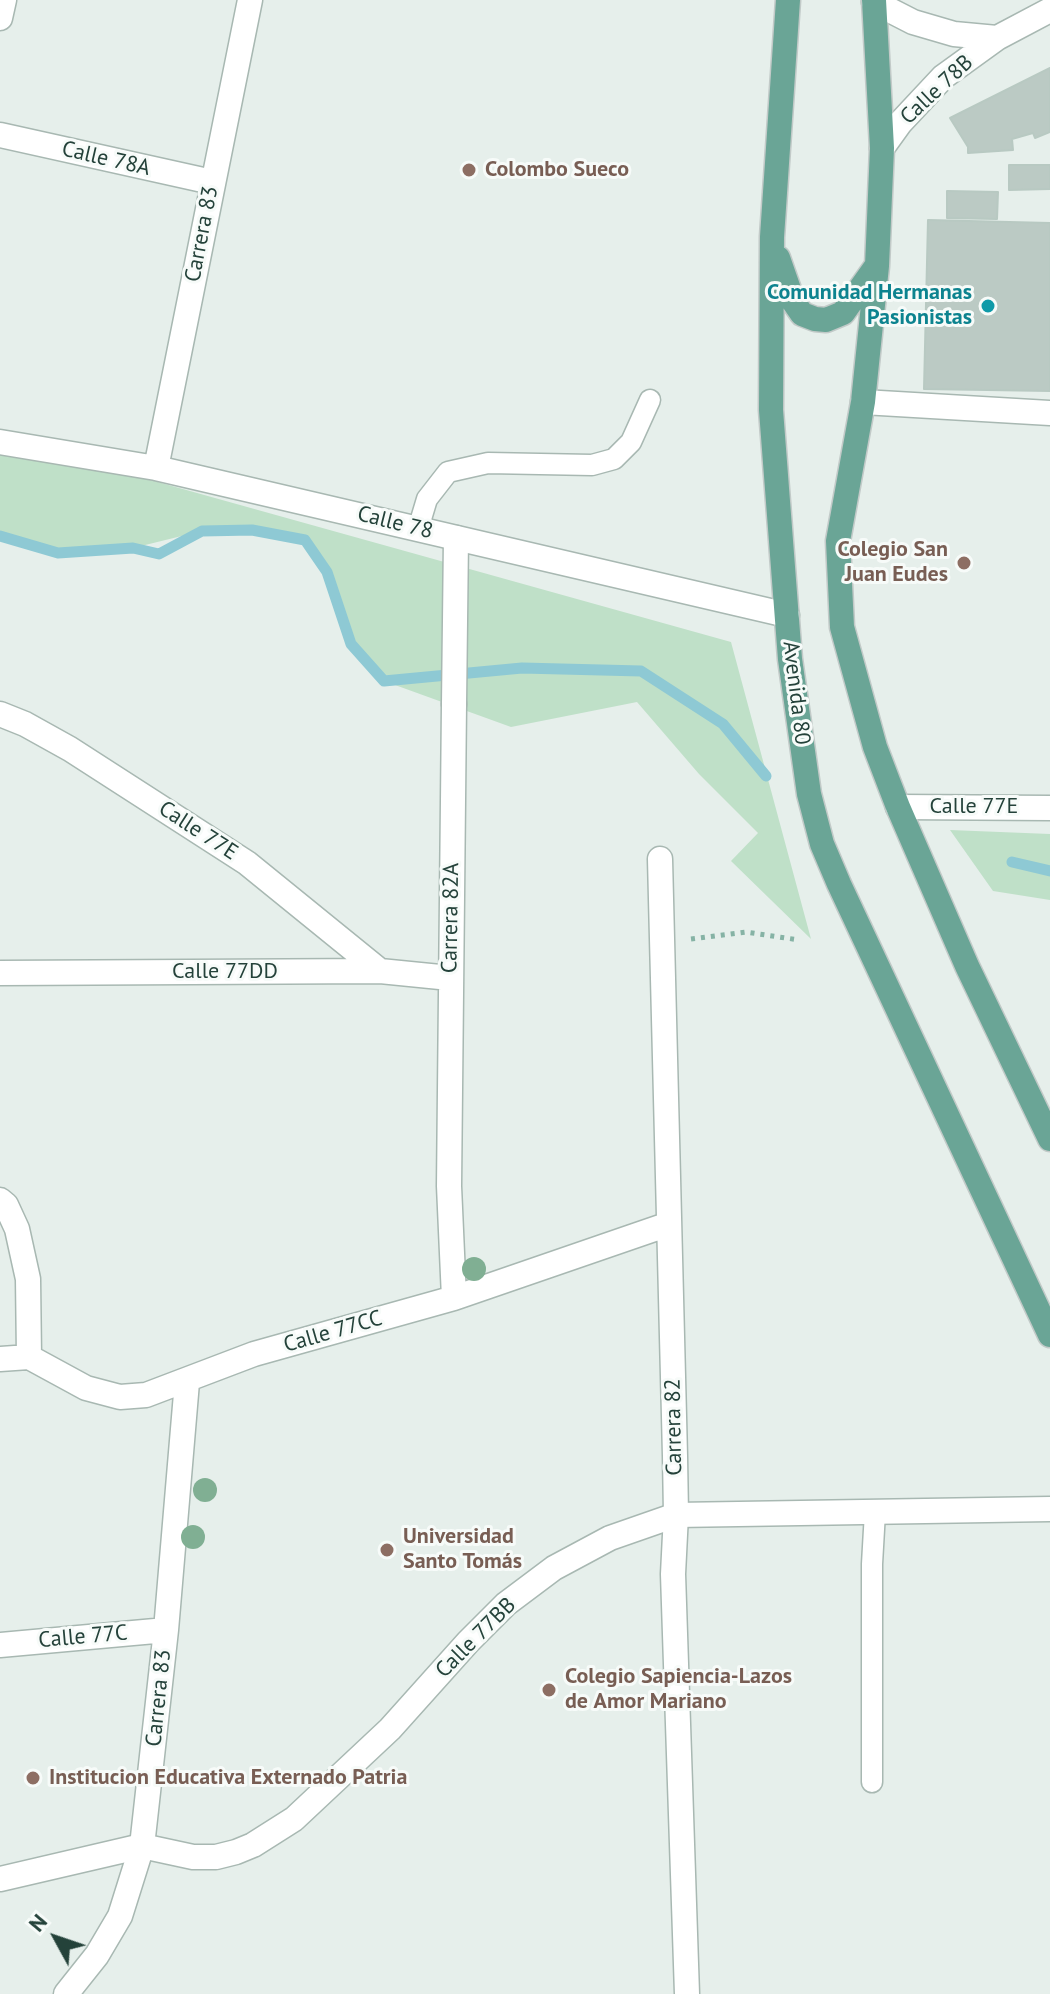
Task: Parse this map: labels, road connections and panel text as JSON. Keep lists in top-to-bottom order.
{
  "streets": {
    "main road": ["Avenida 80"],
    "street": [
      "Calle 78B",
      "Calle 78A",
      "Carrera 83",
      "Calle 78",
      "Calle 77E",
      "Carrera 82A",
      "Calle 77DD",
      "Calle 77CC",
      "Carrera 82",
      "Calle 77C",
      "Calle 77BB"
    ]
  },
  "crossings": [
    ["Calle 78A", "Carrera 83"],
    ["Carrera 83", "Calle 78"],
    ["Carrera 83", "Calle 77CC"],
    ["Carrera 83", "Calle 77C"],
    ["Carrera 83", "Calle 77BB"],
    ["Calle 78", "Avenida 80"],
    ["Calle 78", "Carrera 82A"],
    ["Calle 77E", "Calle 77DD"],
    ["Carrera 82A", "Calle 77DD"],
    ["Carrera 82A", "Calle 77CC"],
    ["Calle 77CC", "Carrera 82"],
    ["Carrera 82", "Calle 77BB"]
  ],
  "places": [
    "Colombo Sueco",
    "Comunidad Hermanas Pasionistas",
    "Colegio San Juan Eudes",
    "Universidad Santo Tomás",
    "Colegio Sapiencia-Lazos de Amor Mariano",
    "Institucion Educativa Externado Patria"
  ],
  "north": "top left"
}
